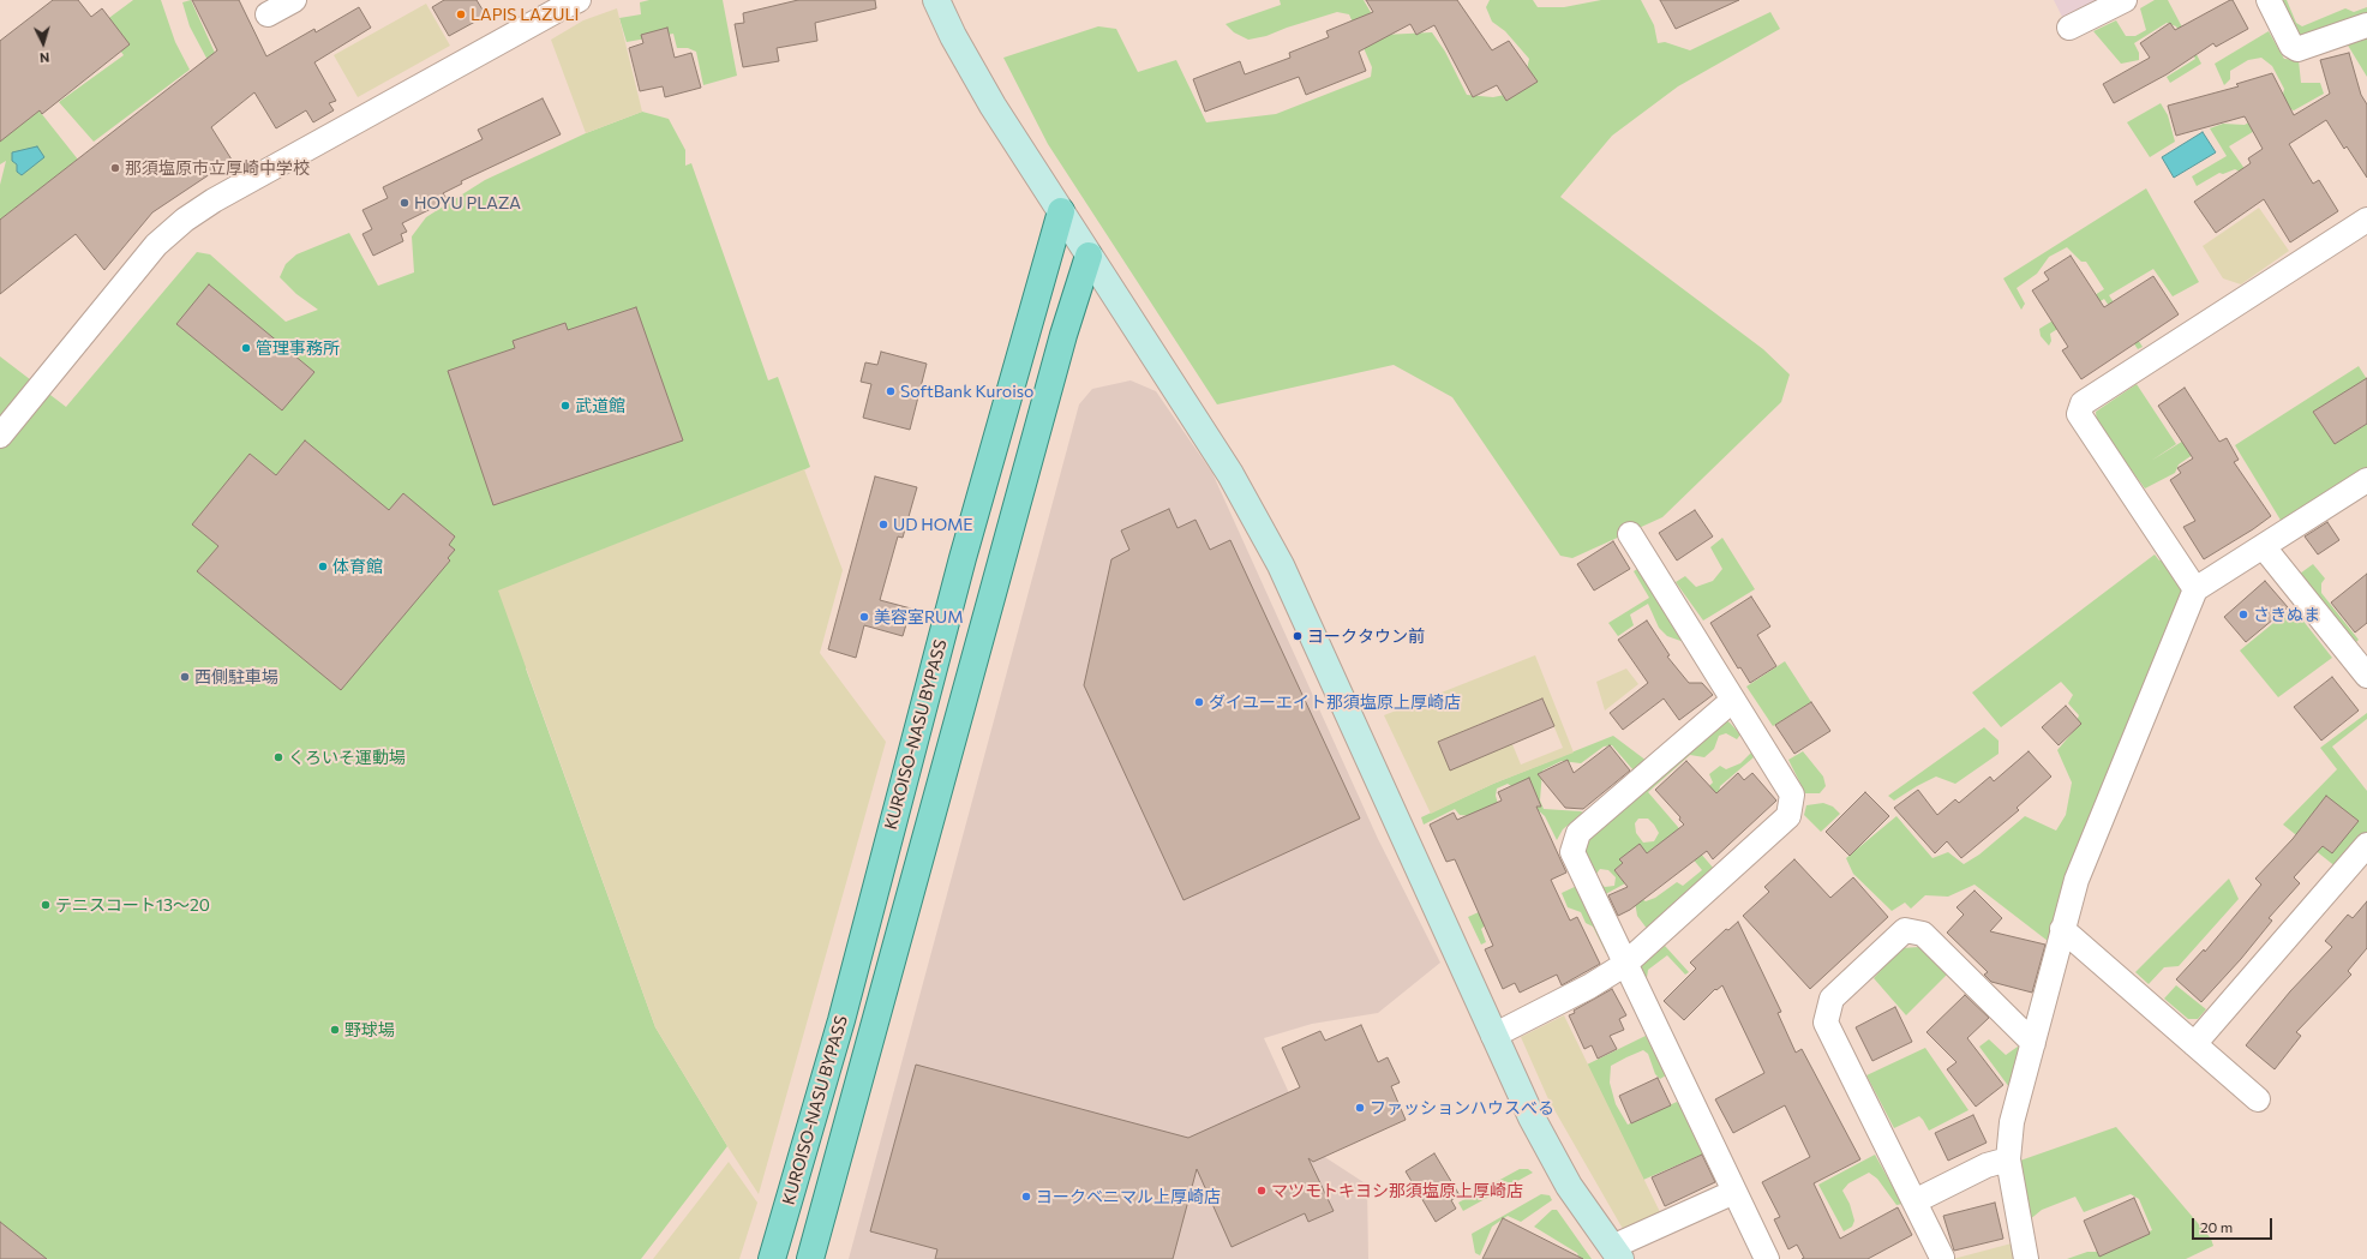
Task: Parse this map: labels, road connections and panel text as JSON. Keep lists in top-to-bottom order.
{
  "streets": {
    "main road": ["KUROISO-NASU BYPASS"]
  },
  "places": [
    "LAPIS LAZULI",
    "那須塩原市立厚崎中学校",
    "HOYU PLAZA",
    "管理事務所",
    "SoftBank Kuroiso",
    "武道館",
    "UD HOME",
    "体育館",
    "さきぬま",
    "美容室RUM",
    "ヨークタウン前",
    "西側駐車場",
    "ダイユーエイト那須塩原上厚崎店",
    "くろいそ運動場",
    "テニスコート13～20",
    "野球場",
    "ファッションハウスべる",
    "マツモトキヨシ那須塩原上厚崎店",
    "ヨークベニマル上厚崎店"
  ],
  "scale_bar": "20 m",
  "north": "bottom"
}
